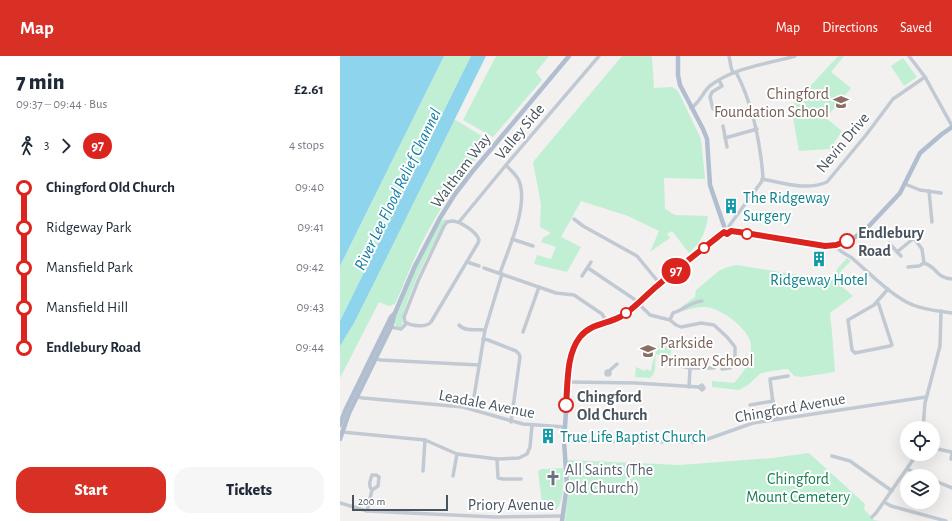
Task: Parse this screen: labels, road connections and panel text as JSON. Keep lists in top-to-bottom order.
{
  "streets": {
    "main road": ["Waltham Way"],
    "street": [
      "Valley Side",
      "Nevin Drive",
      "Leadale Avenue",
      "Chingford Avenue",
      "Priory Avenue"
    ]
  },
  "crossings": [
    ["Waltham Way", "Leadale Avenue"]
  ],
  "water": ["River Lee Flood Relief Channel"],
  "parks": ["Chingford Mount Cemetery"],
  "places": {
    "school or university": ["Chingford Foundation School", "Parkside Primary School"],
    "building": ["The Ridgeway Surgery", "Ridgeway Hotel", "True Life Baptist Church"],
    "other": ["Endlebury Road", "Chingford Old Church"],
    "church": ["All Saints (The Old Church)"]
  },
  "lines": ["bus line 97"],
  "scale_bar": "200 m",
  "page": {
    "header": "Map",
    "nav": ["Map", "Directions", "Saved"],
    "heading": ["7 min", "09:37 – 09:44 · Bus", "£2.61"],
    "on_map": "97",
    "legs": ["3", "97", "4 stops"],
    "list": [
      {
        "name": "Chingford Old Church",
        "value": "09:40"
      },
      {
        "name": "Ridgeway Park",
        "value": "09:41"
      },
      {
        "name": "Mansfield Park",
        "value": "09:42"
      },
      {
        "name": "Mansfield Hill",
        "value": "09:43"
      },
      {
        "name": "Endlebury Road",
        "value": "09:44"
      }
    ],
    "buttons": ["Start", "Tickets"],
    "scale": "200 m"
  }
}
